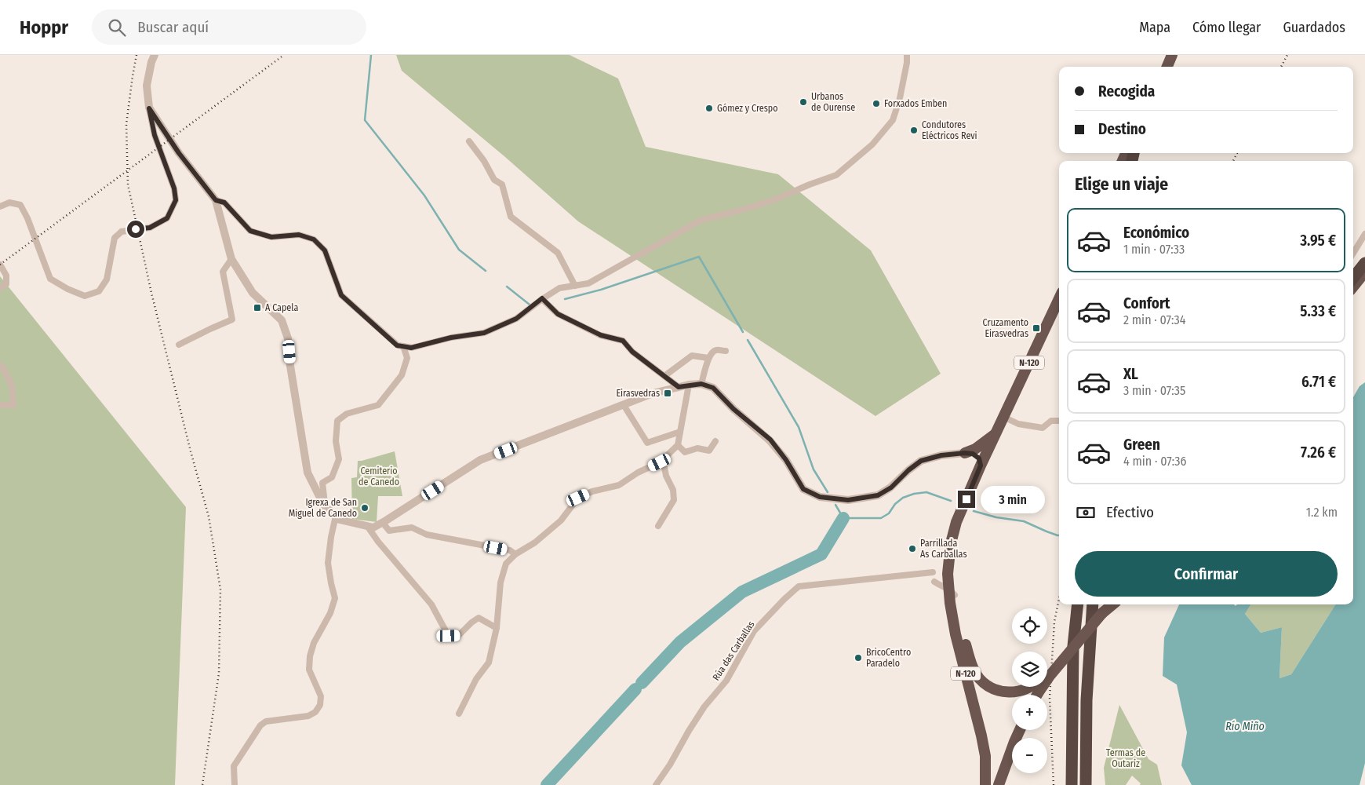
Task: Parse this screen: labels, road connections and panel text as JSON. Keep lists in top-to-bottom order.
{
  "streets": {
    "highway": ["N-120"],
    "street": ["Rúa das Carballas"]
  },
  "water": ["Río Miño"],
  "parks": ["Cemiterio de Canedo", "Termas de Outariz"],
  "places": {
    "other": [
      "Urbanos de Ourense",
      "Forxados Emben",
      "Gómez y Crespo",
      "Condutores Eléctricos Revi",
      "Igrexa de San Miguel de Canedo",
      "Parrillada As Carballas",
      "BricoCentro Paradelo"
    ],
    "transit": ["A Capela", "Cruzamento Eirasvedras", "Eirasvedras"]
  },
  "page": {
    "header": "Hoppr",
    "search": "Buscar aquí",
    "nav": ["Mapa", "Cómo llegar", "Guardados"],
    "banner": ["Recogida", "Destino"],
    "heading": "Elige un viaje",
    "list": [
      {
        "name": "Económico",
        "note": "1 min · 07:33",
        "value": "3.95 €"
      },
      {
        "name": "Confort",
        "note": "2 min · 07:34",
        "value": "5.33 €"
      },
      {
        "name": "XL",
        "note": "3 min · 07:35",
        "value": "6.71 €"
      },
      {
        "name": "Green",
        "note": "4 min · 07:36",
        "value": "7.26 €"
      }
    ],
    "bubble": "3 min",
    "pay": ["Efectivo", "1.2 km"],
    "buttons": "Confirmar",
    "map_buttons": ["+", "−"]
  }
}
